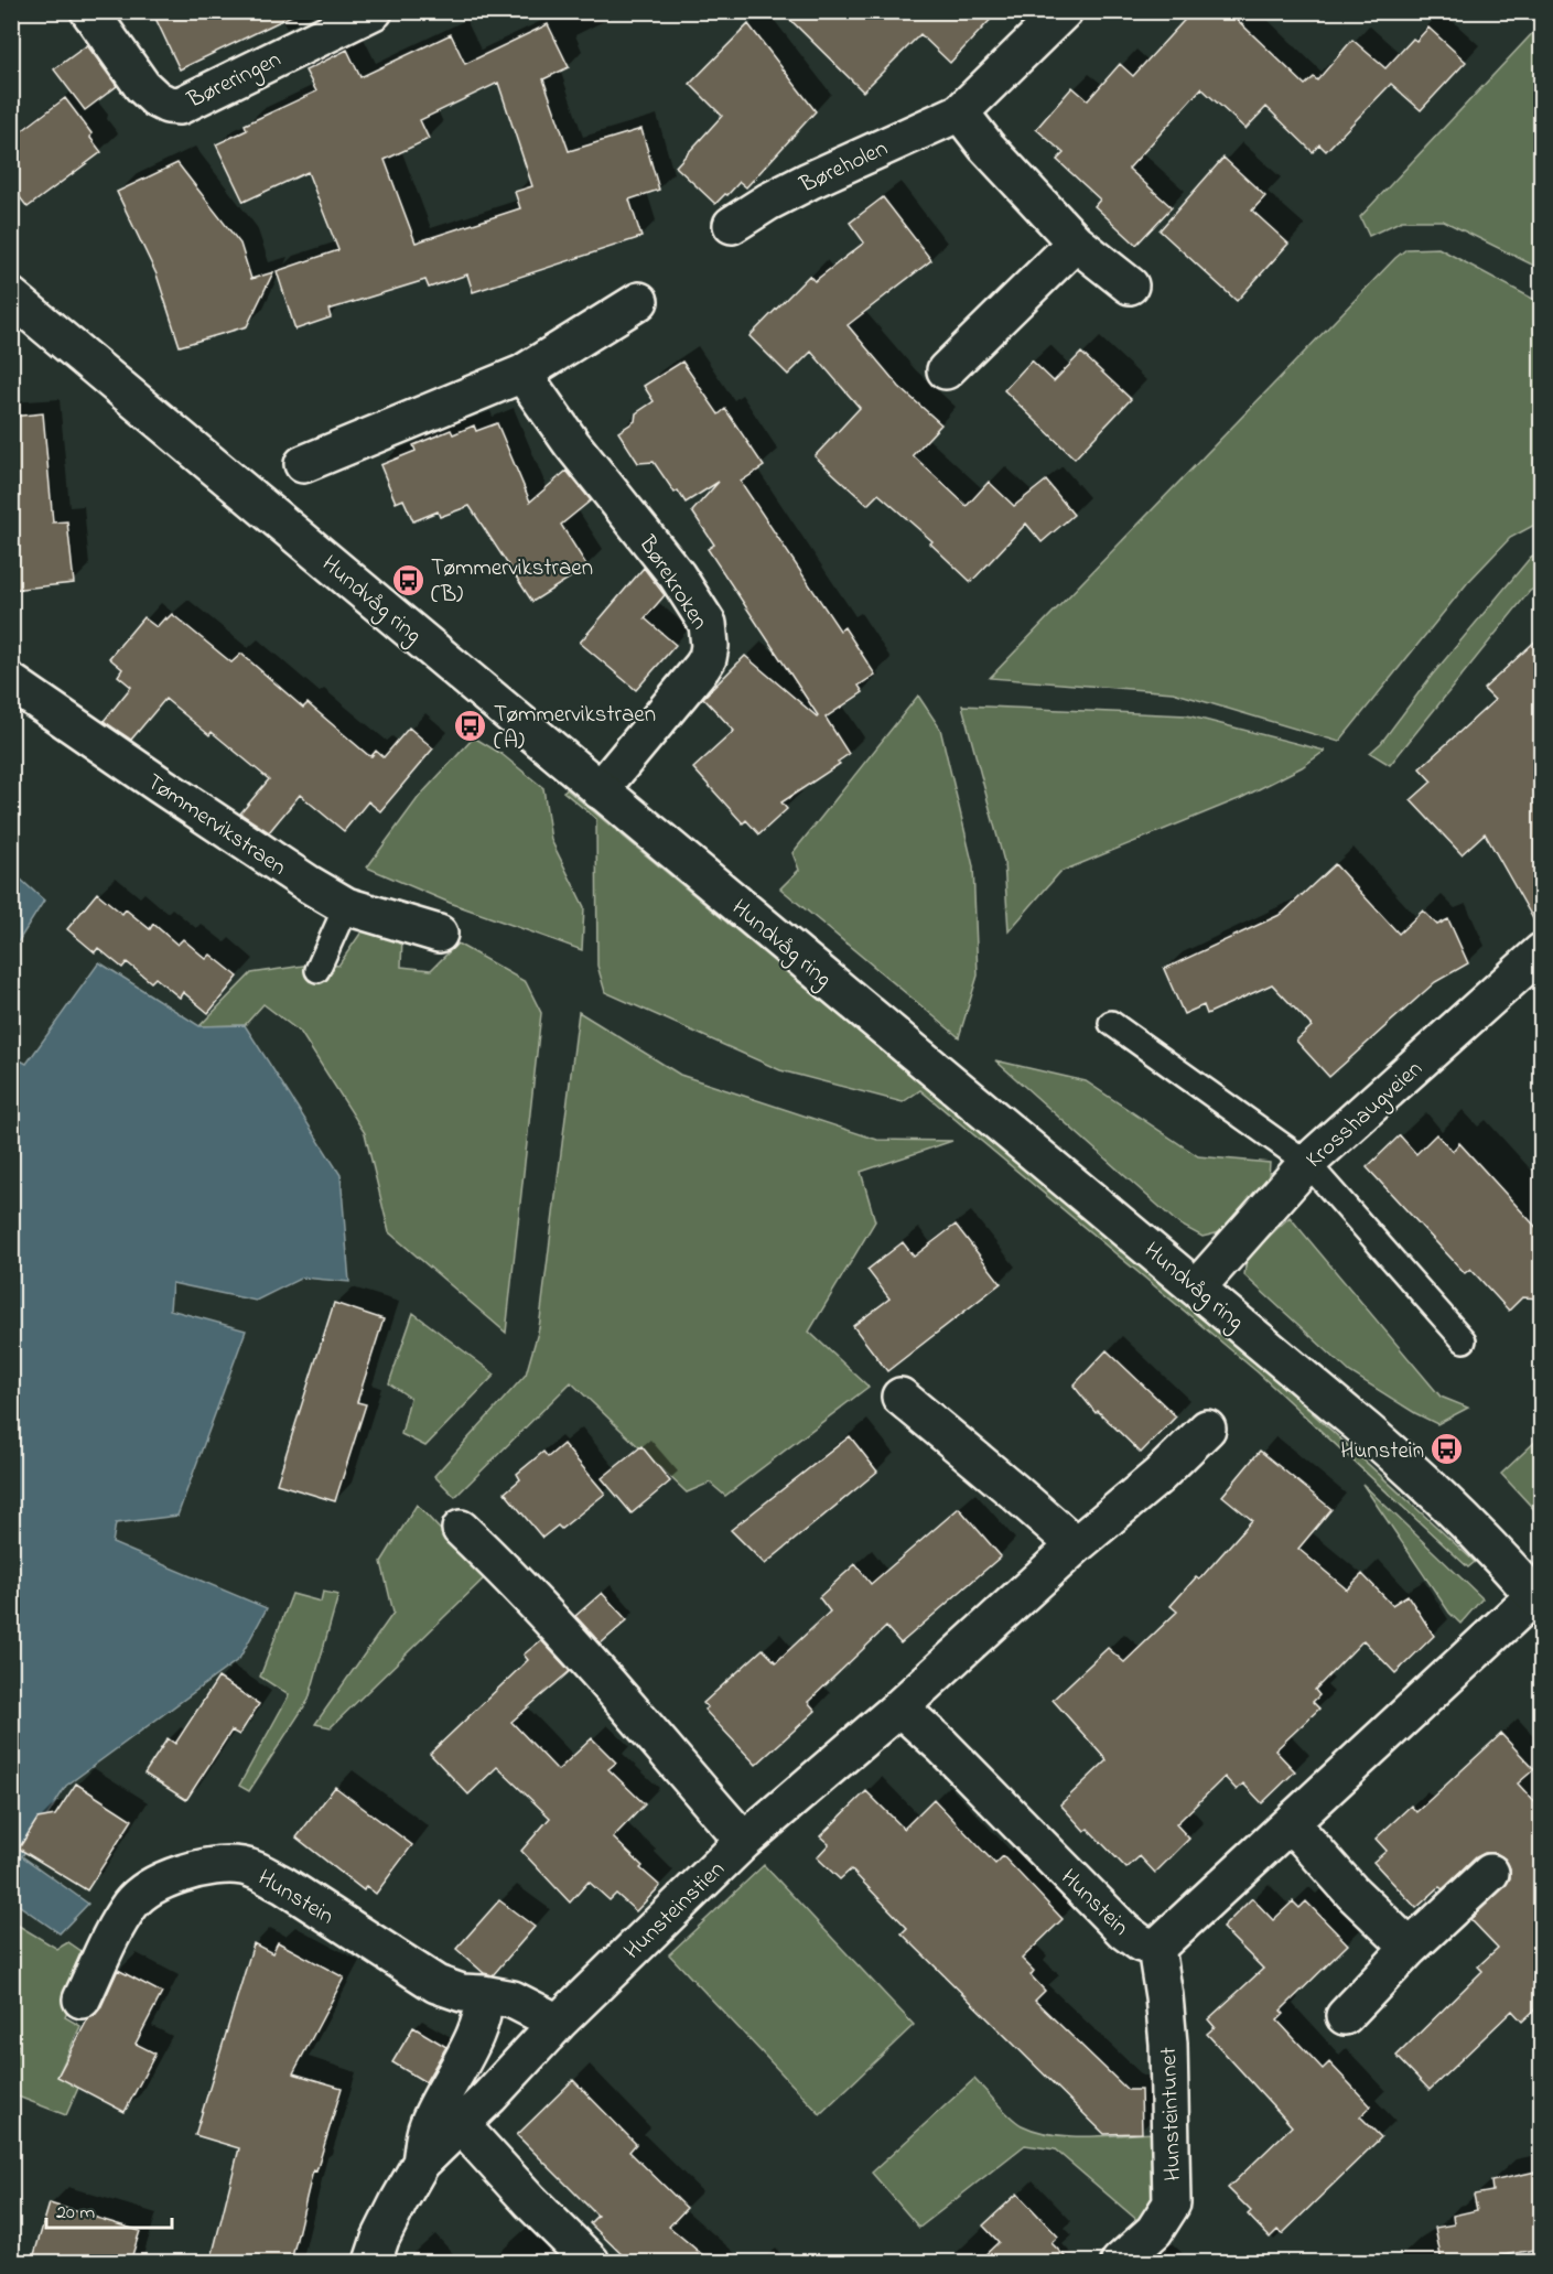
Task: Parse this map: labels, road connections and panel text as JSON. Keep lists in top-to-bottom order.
{
  "streets": {
    "street": [
      "Børeringen",
      "Børeholen",
      "Børekroken",
      "Hundvåg ring",
      "Tømmervikstraen",
      "Krosshaugveien",
      "Hunstein",
      "Hunsteinstien",
      "Hunsteintunet"
    ]
  },
  "crossings": [
    ["Børekroken", "Hundvåg ring"],
    ["Hundvåg ring", "Krosshaugveien"],
    ["Hundvåg ring", "Hunstein"],
    ["Hunstein", "Hunsteinstien"],
    ["Hunstein", "Hunsteintunet"]
  ],
  "places": {
    "bus stop": ["Tømmervikstraen (B)", "Tømmervikstraen (A)", "Hunstein"]
  },
  "scale_bar": "20 m"
}
